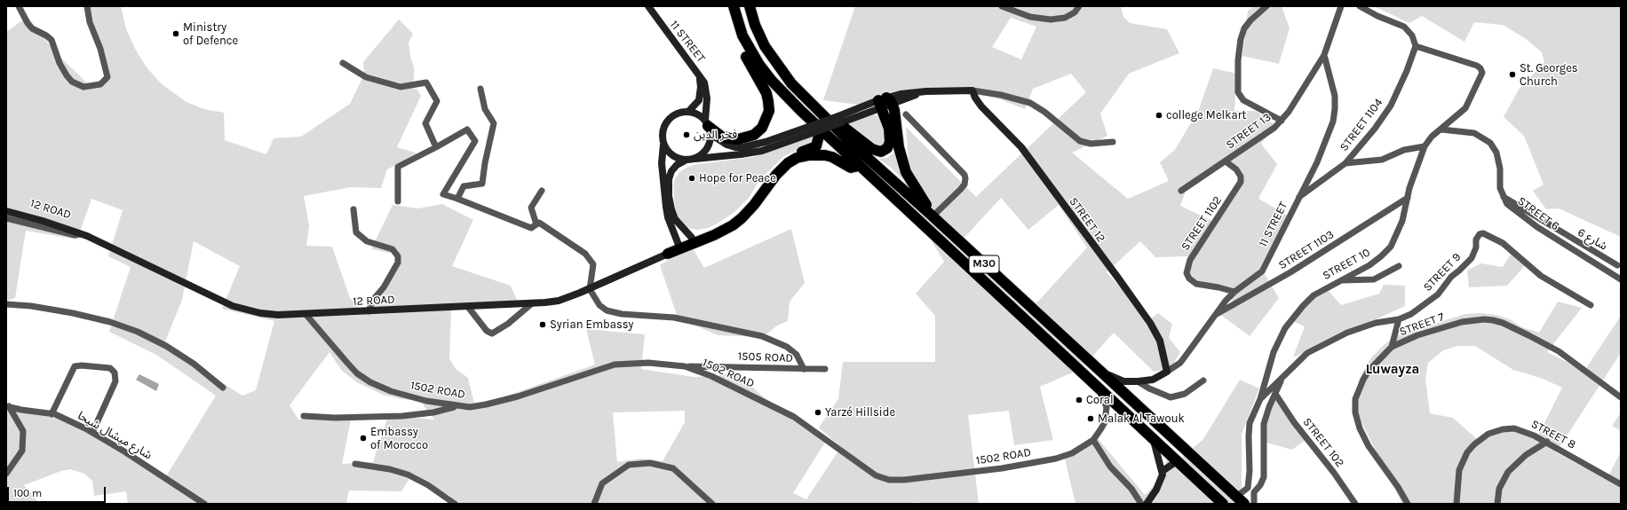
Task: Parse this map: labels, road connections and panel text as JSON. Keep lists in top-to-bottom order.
{
  "streets": {
    "highway": ["M30"],
    "street": [
      "11 STREET",
      "STREET 1104",
      "STREET 13",
      "12 ROAD",
      "STREET 6",
      "STREET 12",
      "STREET 1102",
      "شارع 6",
      "STREET 1103",
      "STREET 10",
      "STREET 9",
      "STREET 7",
      "1505 ROAD",
      "1502 ROAD",
      "STREET 8",
      "شارع ميشال شيحا",
      "STREET 102"
    ]
  },
  "crossings": [
    ["11 STREET", "STREET 1104"],
    ["11 STREET", "STREET 13"],
    ["11 STREET", "STREET 12"],
    ["11 STREET", "STREET 1102"],
    ["11 STREET", "STREET 1103"],
    ["STREET 1104", "STREET 10"],
    ["STREET 13", "STREET 1102"],
    ["12 ROAD", "1502 ROAD"],
    ["STREET 6", "شارع 6"],
    ["STREET 6", "STREET 10"],
    ["STREET 1103", "STREET 10"],
    ["M30", "STREET 10"],
    ["M30", "1502 ROAD"],
    ["STREET 10", "STREET 9"],
    ["1505 ROAD", "1502 ROAD"]
  ],
  "districts": ["Luwayza"],
  "places": [
    "Ministry of Defence",
    "St. Georges Church",
    "college Melkart",
    "فخر الدين",
    "Hope for Peace",
    "Syrian Embassy",
    "Coral",
    "Yarzé Hillside",
    "Malak Al Tawouk",
    "Embassy of Morocco"
  ],
  "scale_bar": "100 m"
}
